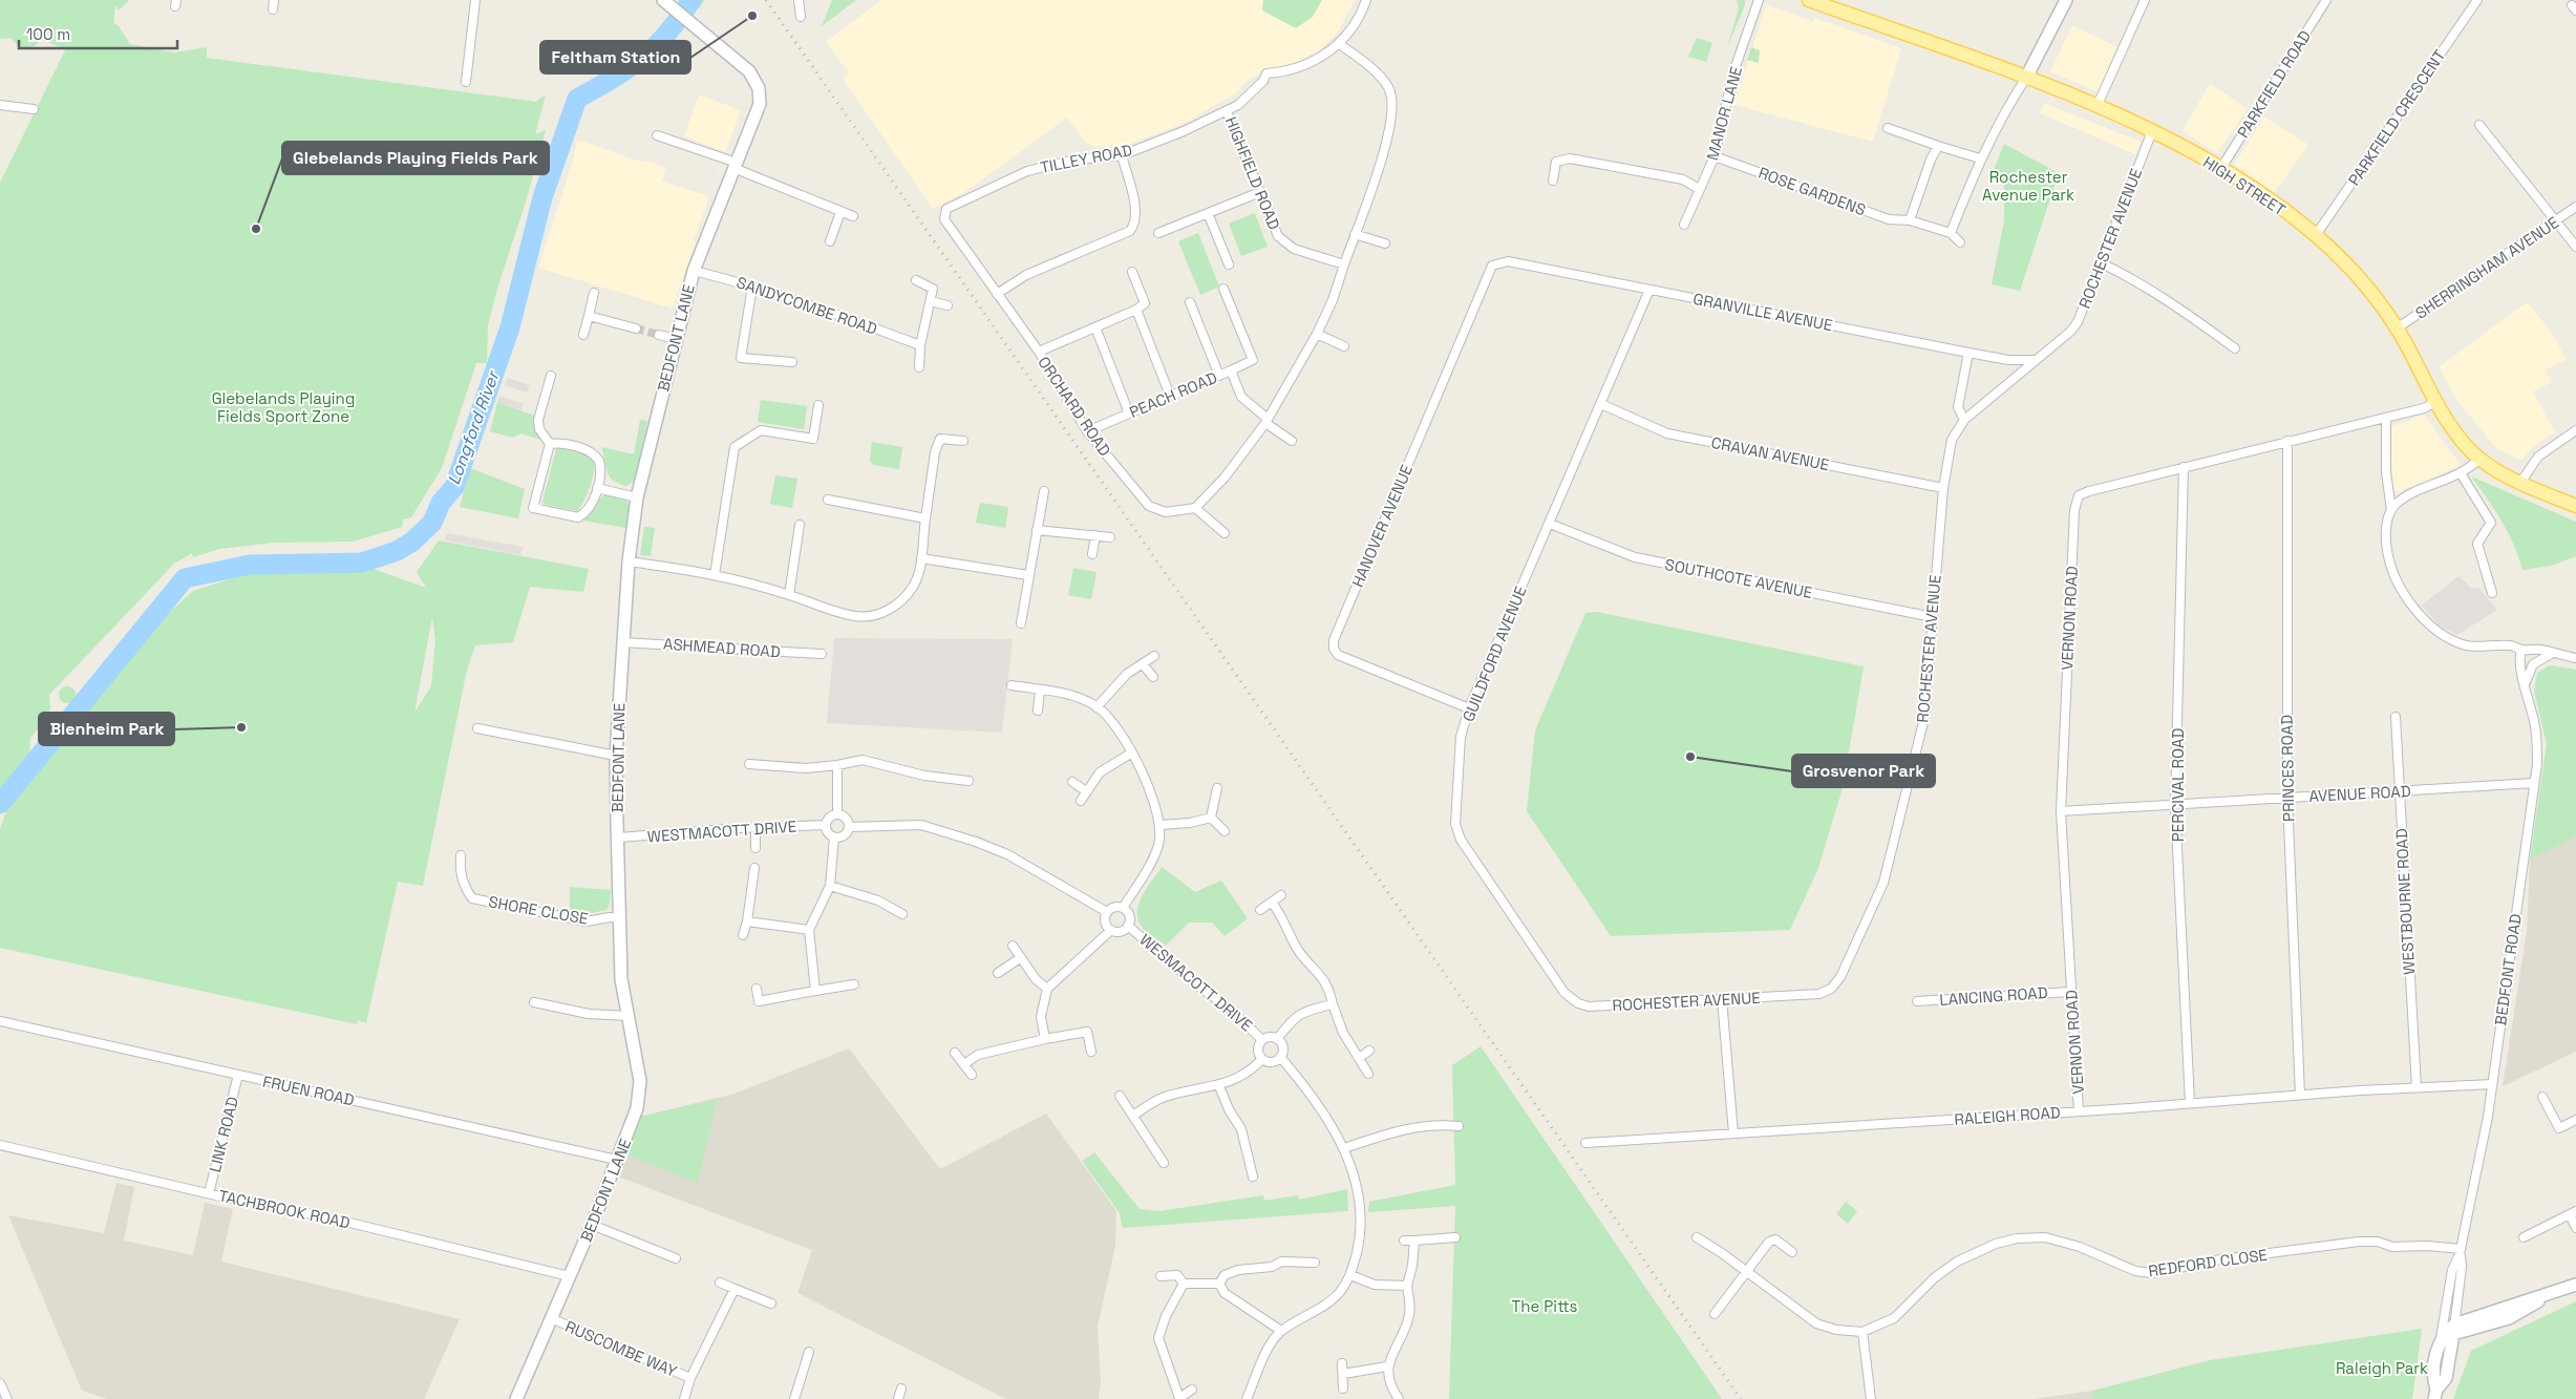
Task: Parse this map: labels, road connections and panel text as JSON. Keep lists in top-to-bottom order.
{
  "streets": {
    "main road": ["HIGH STREET", "BEDFONT LANE", "BEDFONT ROAD"],
    "street": [
      "PARKFIELD ROAD",
      "MANOR LANE",
      "PARKFIELD CRESCENT",
      "TILLEY ROAD",
      "HIGHFIELD ROAD",
      "ROSE GARDENS",
      "ROCHESTER AVENUE",
      "SHERRINGHAM AVENUE",
      "SANDYCOMBE ROAD",
      "GRANVILLE AVENUE",
      "PEACH ROAD",
      "ORCHARD ROAD",
      "CRAVAN AVENUE",
      "HANOVER AVENUE",
      "SOUTHCOTE AVENUE",
      "VERNON ROAD",
      "ASHMEAD ROAD",
      "GUILDFORD AVENUE",
      "PRINCES ROAD",
      "PERCIVAL ROAD",
      "AVENUE ROAD",
      "WESTMACOTT DRIVE",
      "WESTBOURNE ROAD",
      "SHORE CLOSE",
      "WESMACOTT DRIVE",
      "LANCING ROAD",
      "FRUEN ROAD",
      "RALEIGH ROAD",
      "LINK ROAD",
      "TACHBROOK ROAD",
      "REDFORD CLOSE",
      "RUSCOMBE WAY"
    ]
  },
  "crossings": [
    ["PARKFIELD ROAD", "HIGH STREET"],
    ["MANOR LANE", "ROSE GARDENS"],
    ["PARKFIELD CRESCENT", "HIGH STREET"],
    ["TILLEY ROAD", "HIGHFIELD ROAD"],
    ["TILLEY ROAD", "ORCHARD ROAD"],
    ["HIGH STREET", "ROCHESTER AVENUE"],
    ["HIGH STREET", "SHERRINGHAM AVENUE"],
    ["HIGH STREET", "VERNON ROAD"],
    ["ROCHESTER AVENUE", "GRANVILLE AVENUE"],
    ["ROCHESTER AVENUE", "CRAVAN AVENUE"],
    ["ROCHESTER AVENUE", "SOUTHCOTE AVENUE"],
    ["ROCHESTER AVENUE", "GUILDFORD AVENUE"],
    ["SANDYCOMBE ROAD", "BEDFONT LANE"],
    ["GRANVILLE AVENUE", "HANOVER AVENUE"],
    ["GRANVILLE AVENUE", "GUILDFORD AVENUE"],
    ["BEDFONT LANE", "ASHMEAD ROAD"],
    ["BEDFONT LANE", "WESTMACOTT DRIVE"],
    ["BEDFONT LANE", "SHORE CLOSE"],
    ["BEDFONT LANE", "FRUEN ROAD"],
    ["BEDFONT LANE", "TACHBROOK ROAD"],
    ["BEDFONT LANE", "RUSCOMBE WAY"],
    ["PEACH ROAD", "ORCHARD ROAD"],
    ["CRAVAN AVENUE", "GUILDFORD AVENUE"],
    ["HANOVER AVENUE", "GUILDFORD AVENUE"],
    ["SOUTHCOTE AVENUE", "GUILDFORD AVENUE"],
    ["VERNON ROAD", "PRINCES ROAD"],
    ["VERNON ROAD", "PERCIVAL ROAD"],
    ["VERNON ROAD", "AVENUE ROAD"],
    ["VERNON ROAD", "LANCING ROAD"],
    ["VERNON ROAD", "RALEIGH ROAD"],
    ["PRINCES ROAD", "AVENUE ROAD"],
    ["PRINCES ROAD", "RALEIGH ROAD"],
    ["PERCIVAL ROAD", "AVENUE ROAD"],
    ["PERCIVAL ROAD", "RALEIGH ROAD"],
    ["AVENUE ROAD", "WESTBOURNE ROAD"],
    ["AVENUE ROAD", "BEDFONT ROAD"],
    ["WESTBOURNE ROAD", "RALEIGH ROAD"],
    ["BEDFONT ROAD", "RALEIGH ROAD"],
    ["BEDFONT ROAD", "REDFORD CLOSE"],
    ["FRUEN ROAD", "LINK ROAD"],
    ["LINK ROAD", "TACHBROOK ROAD"]
  ],
  "water": ["Longford River"],
  "parks": [
    "Rochester Avenue Park",
    "Glebelands Playing Fields Sport Zone",
    "The Pitts",
    "Raleigh Park"
  ],
  "places": [
    "Feltham Station",
    "Glebelands Playing Fields Park",
    "Blenheim Park",
    "Grosvenor Park"
  ],
  "scale_bar": "100 m"
}
